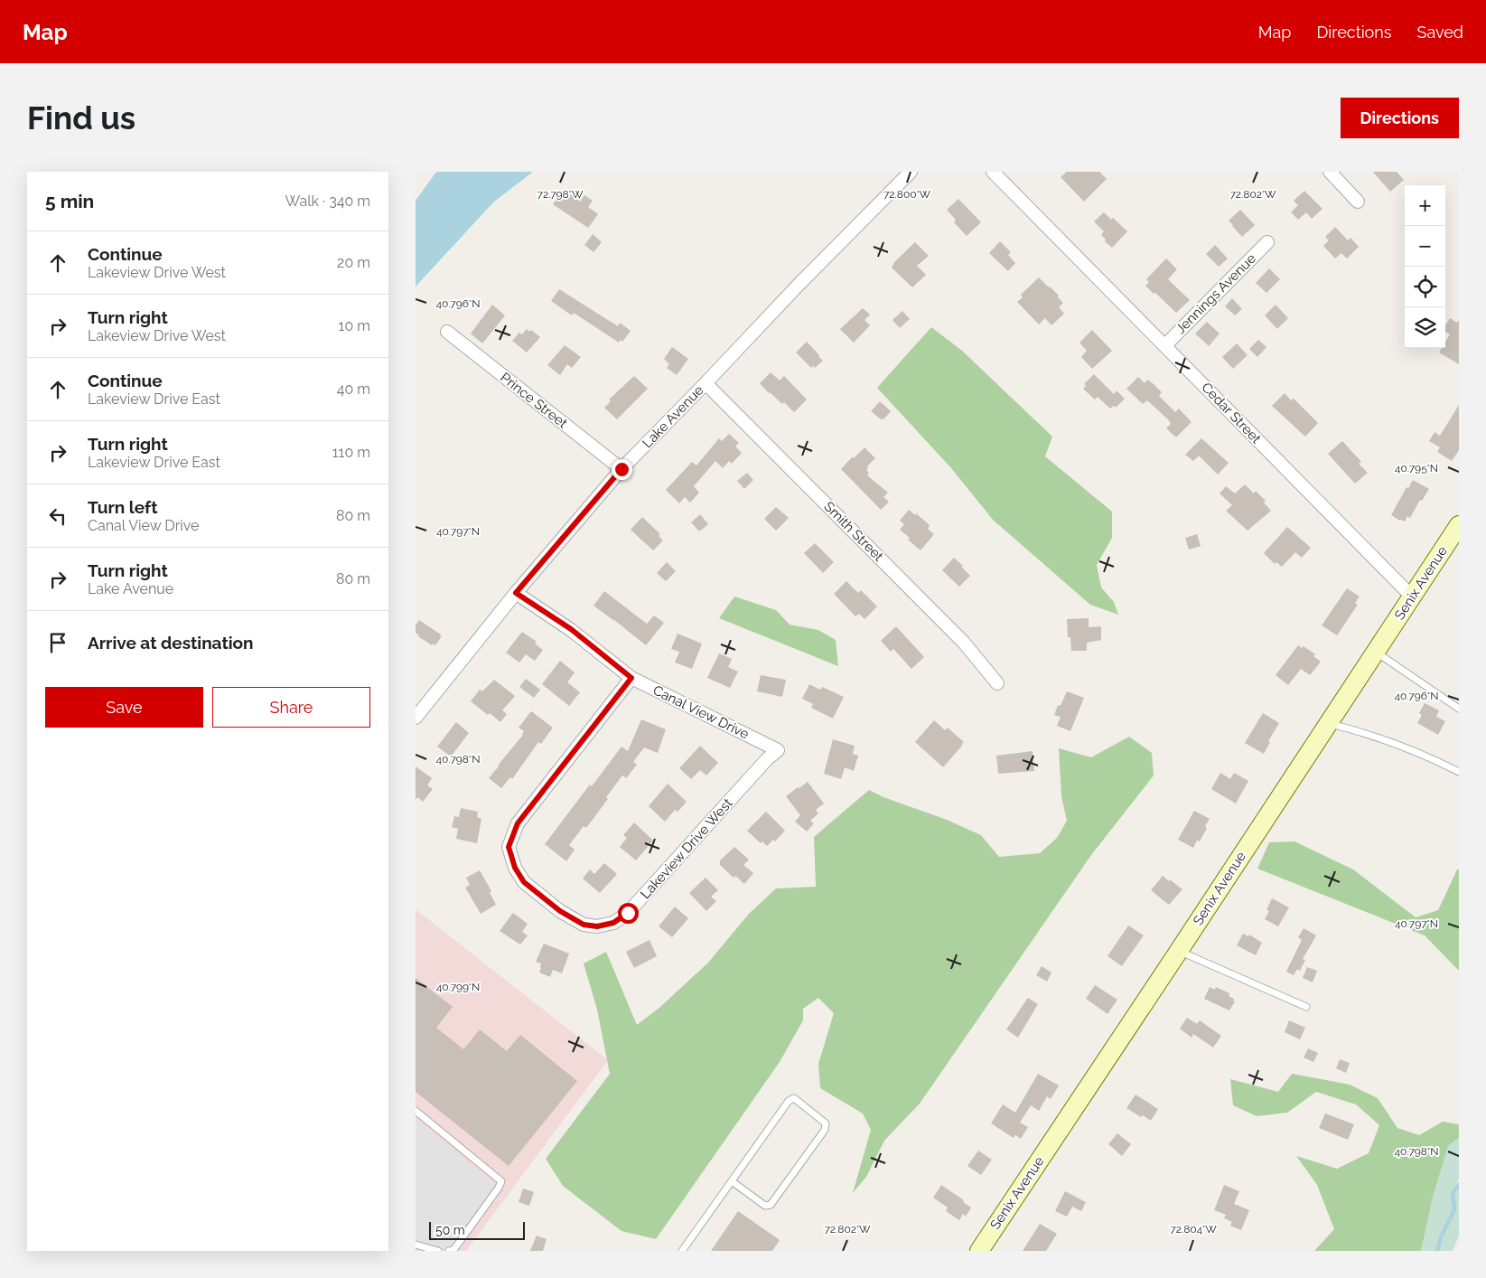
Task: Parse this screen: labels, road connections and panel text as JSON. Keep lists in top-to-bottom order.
{
  "streets": {
    "street": [
      "Jennings Avenue",
      "Prince Street",
      "Cedar Street",
      "Lake Avenue",
      "Smith Street",
      "Senix Avenue",
      "Canal View Drive",
      "Lakeview Drive West"
    ]
  },
  "crossings": [
    ["Jennings Avenue", "Cedar Street"],
    ["Prince Street", "Lake Avenue"],
    ["Cedar Street", "Senix Avenue"],
    ["Lake Avenue", "Smith Street"],
    ["Lake Avenue", "Canal View Drive"],
    ["Canal View Drive", "Lakeview Drive West"]
  ],
  "scale_bar": "50 m",
  "page": {
    "header": "Map",
    "nav": ["Map", "Directions", "Saved"],
    "buttons": [
      "Directions",
      ["Save", "Share"]
    ],
    "title": "Find us",
    "heading": ["5 min", "Walk · 340 m"],
    "map_buttons": ["+", "−"],
    "list": [
      ["Continue", "Lakeview Drive West", "20 m"],
      ["Turn right", "Lakeview Drive West", "10 m"],
      ["Continue", "Lakeview Drive East", "40 m"],
      ["Turn right", "Lakeview Drive East", "110 m"],
      ["Turn left", "Canal View Drive", "80 m"],
      ["Turn right", "Lake Avenue", "80 m"],
      "Arrive at destination"
    ],
    "scale": "50 m"
  },
  "coordinates": [
    "72.800°W",
    "72.798°W",
    "72.802°W",
    "40.796°N",
    "40.795°N",
    "40.797°N",
    "40.798°N",
    "40.799°N",
    "72.804°W"
  ]
}
